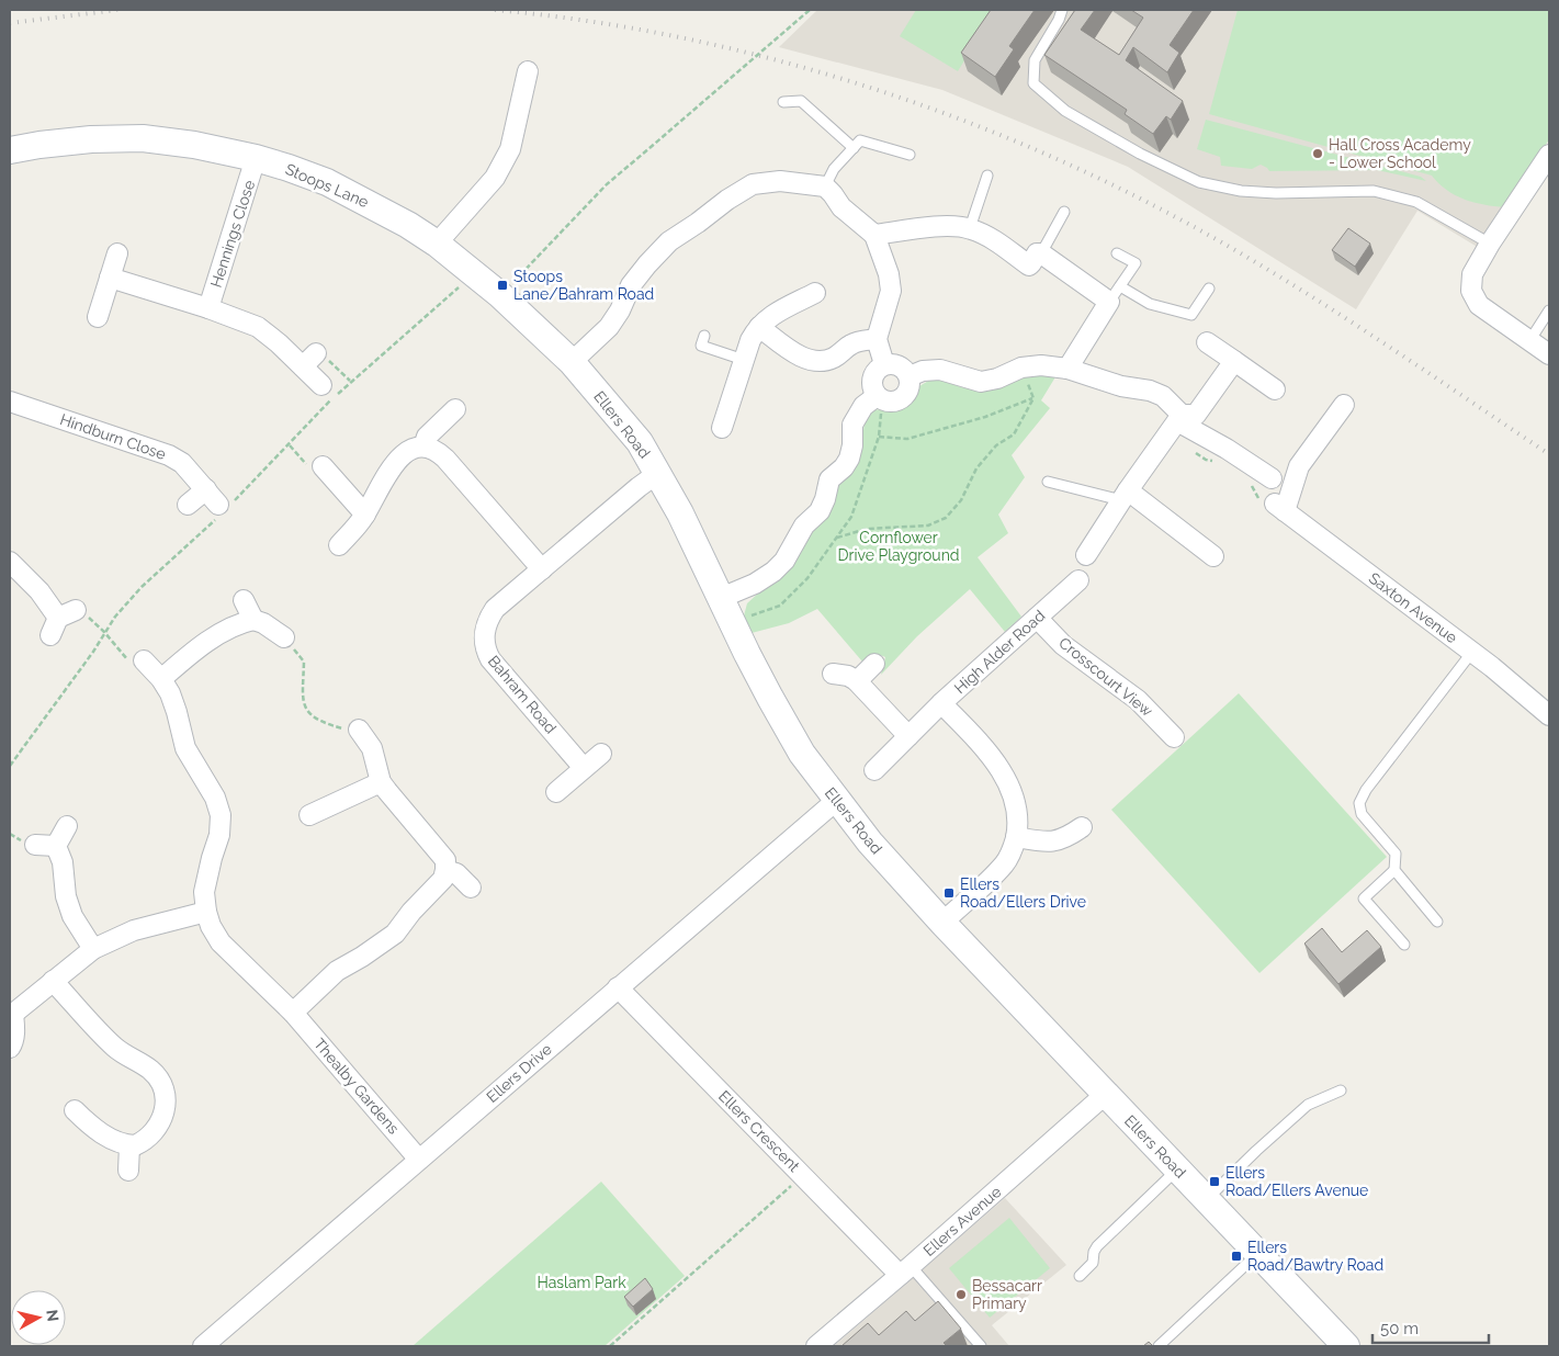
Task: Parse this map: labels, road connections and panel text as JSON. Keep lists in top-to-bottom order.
{
  "streets": {
    "street": [
      "Stoops Lane",
      "Hennings Close",
      "Ellers Road",
      "Hindburn Close",
      "Saxton Avenue",
      "High Alder Road",
      "Crosscourt View",
      "Bahram Road",
      "Ellers Drive",
      "Thealby Gardens",
      "Ellers Crescent",
      "Ellers Avenue"
    ]
  },
  "crossings": [
    ["Stoops Lane", "Hennings Close"],
    ["Stoops Lane", "Ellers Road"],
    ["Ellers Road", "High Alder Road"],
    ["Ellers Road", "Bahram Road"],
    ["Ellers Road", "Ellers Drive"],
    ["Ellers Road", "Ellers Avenue"],
    ["High Alder Road", "Crosscourt View"],
    ["Ellers Drive", "Thealby Gardens"],
    ["Ellers Drive", "Ellers Crescent"],
    ["Ellers Crescent", "Ellers Avenue"]
  ],
  "parks": ["Cornflower Drive Playground", "Haslam Park"],
  "places": {
    "other": ["Hall Cross Academy - Lower School", "Bessacarr Primary"],
    "transit": [
      "Stoops Lane/Bahram Road",
      "Ellers Road/Ellers Drive",
      "Ellers Road/Ellers Avenue",
      "Ellers Road/Bawtry Road"
    ]
  },
  "scale_bar": "50 m",
  "north": "right"
}
